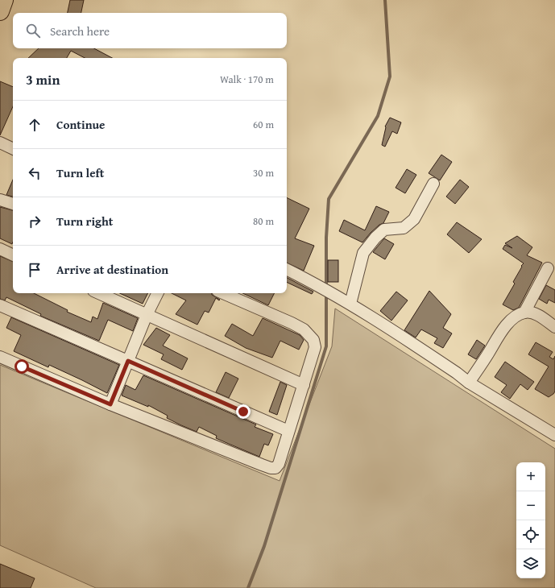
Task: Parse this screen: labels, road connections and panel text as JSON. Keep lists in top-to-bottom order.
{
  "page": {
    "search": "Search here",
    "heading": ["3 min", "Walk · 170 m"],
    "list": [
      ["Continue", "60 m"],
      ["Turn left", "30 m"],
      ["Turn right", "80 m"],
      "Arrive at destination"
    ],
    "map_buttons": ["+", "−"]
  }
}
